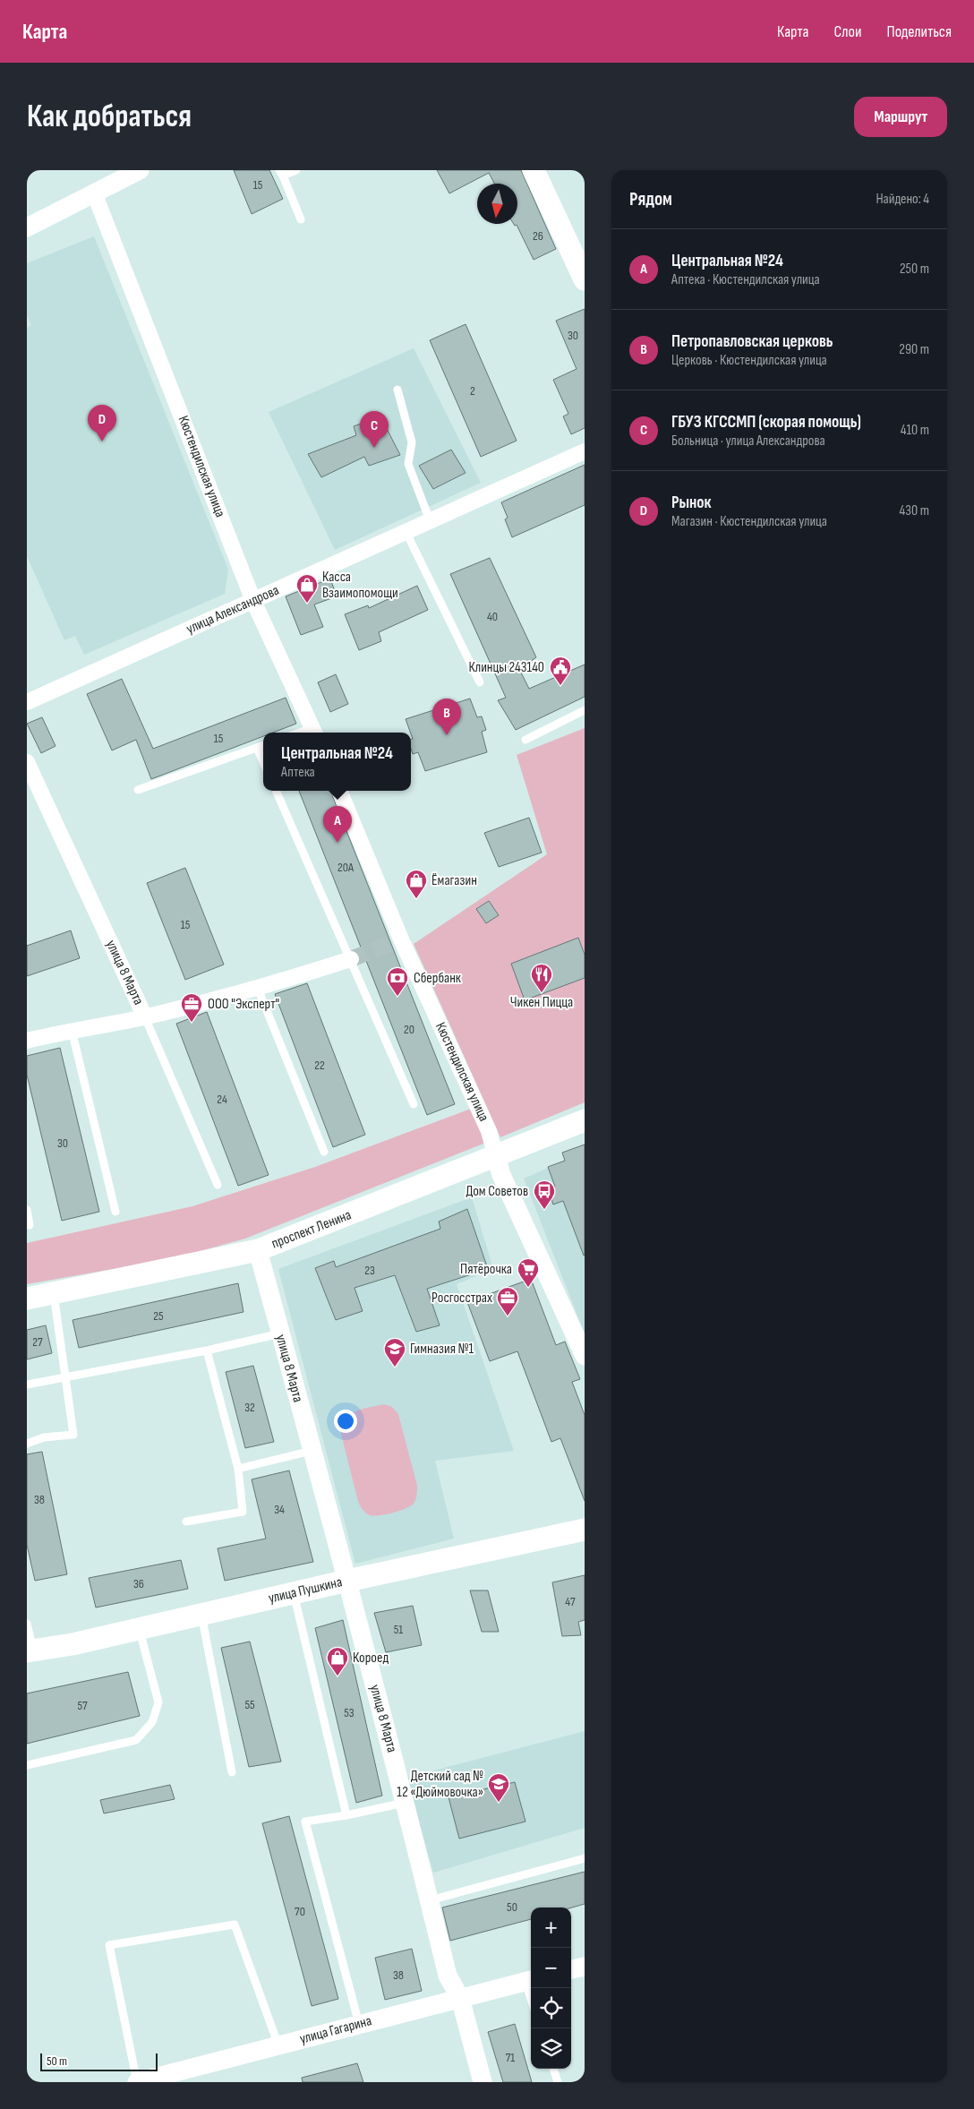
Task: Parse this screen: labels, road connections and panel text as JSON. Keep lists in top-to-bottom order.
{
  "streets": {
    "main road": ["проспект Ленина", "улица Пушкина"],
    "street": [
      "Кюстендилская улица",
      "улица Александрова",
      "улица 8 Марта",
      "улица Гагарина"
    ]
  },
  "crossings": [
    ["Кюстендилская улица", "улица Александрова"],
    ["Кюстендилская улица", "проспект Ленина"],
    ["улица 8 Марта", "проспект Ленина"],
    ["улица 8 Марта", "улица Пушкина"],
    ["улица 8 Марта", "улица Гагарина"]
  ],
  "places": {
    "shop": ["Касса Взаимопомощи", "Ёмагазин", "Короед"],
    "public building": ["Клинцы 243140"],
    "restaurant": ["Чикен Пицца"],
    "bank": ["Сбербанк"],
    "office": ["ООО \"Эксперт\"", "Росгосстрах"],
    "bus stop": ["Дом Советов"],
    "supermarket": ["Пятёрочка"],
    "school or university": ["Гимназия №1", "Детский сад № 12 «Дюймовочка»"]
  },
  "house_numbers": [
    "15",
    "26",
    "30",
    "2",
    "40",
    "15",
    "20А",
    "15",
    "20",
    "22",
    "24",
    "30",
    "23",
    "25",
    "27",
    "32",
    "38",
    "34",
    "36",
    "47",
    "51",
    "55",
    "57",
    "53",
    "50",
    "70",
    "38",
    "71"
  ],
  "scale_bar": "50 m",
  "north": "bottom",
  "page": {
    "header": "Карта",
    "nav": ["Карта", "Слои", "Поделиться"],
    "buttons": "Маршрут",
    "title": "Как добраться",
    "heading": ["Рядом", "Найдено: 4"],
    "list": [
      {
        "mark": "A",
        "name": "Центральная №24",
        "note": "Аптека · Кюстендилская улица",
        "value": "250 m"
      },
      {
        "mark": "B",
        "name": "Петропавловская церковь",
        "note": "Церковь · Кюстендилская улица",
        "value": "290 m"
      },
      {
        "mark": "C",
        "name": "ГБУЗ КГССМП (скорая помощь)",
        "note": "Больница · улица Александрова",
        "value": "410 m"
      },
      {
        "mark": "D",
        "name": "Рынок",
        "note": "Магазин · Кюстендилская улица",
        "value": "430 m"
      }
    ],
    "pins": [
      "D",
      "C",
      "B",
      "A"
    ],
    "popup": ["Центральная №24", "Аптека"],
    "map_buttons": ["+", "−"],
    "scale": "50 m"
  }
}
